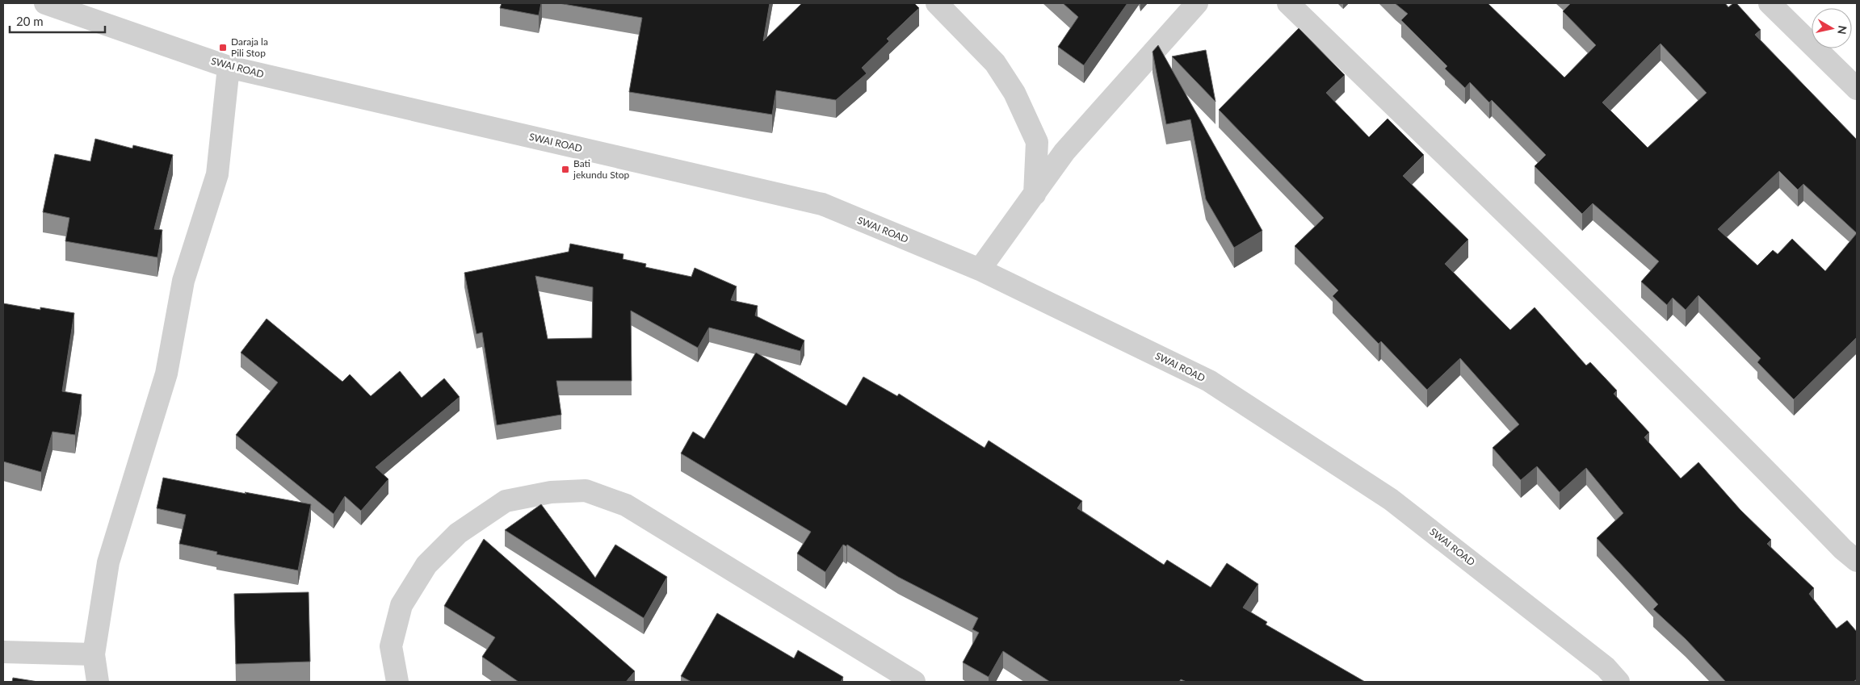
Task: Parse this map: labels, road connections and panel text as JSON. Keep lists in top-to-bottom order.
{
  "streets": {
    "street": ["SWAI ROAD"]
  },
  "places": {
    "transit": ["Daraja la Pili Stop", "Bati jekundu Stop"]
  },
  "scale_bar": "20 m",
  "north": "right"
}
